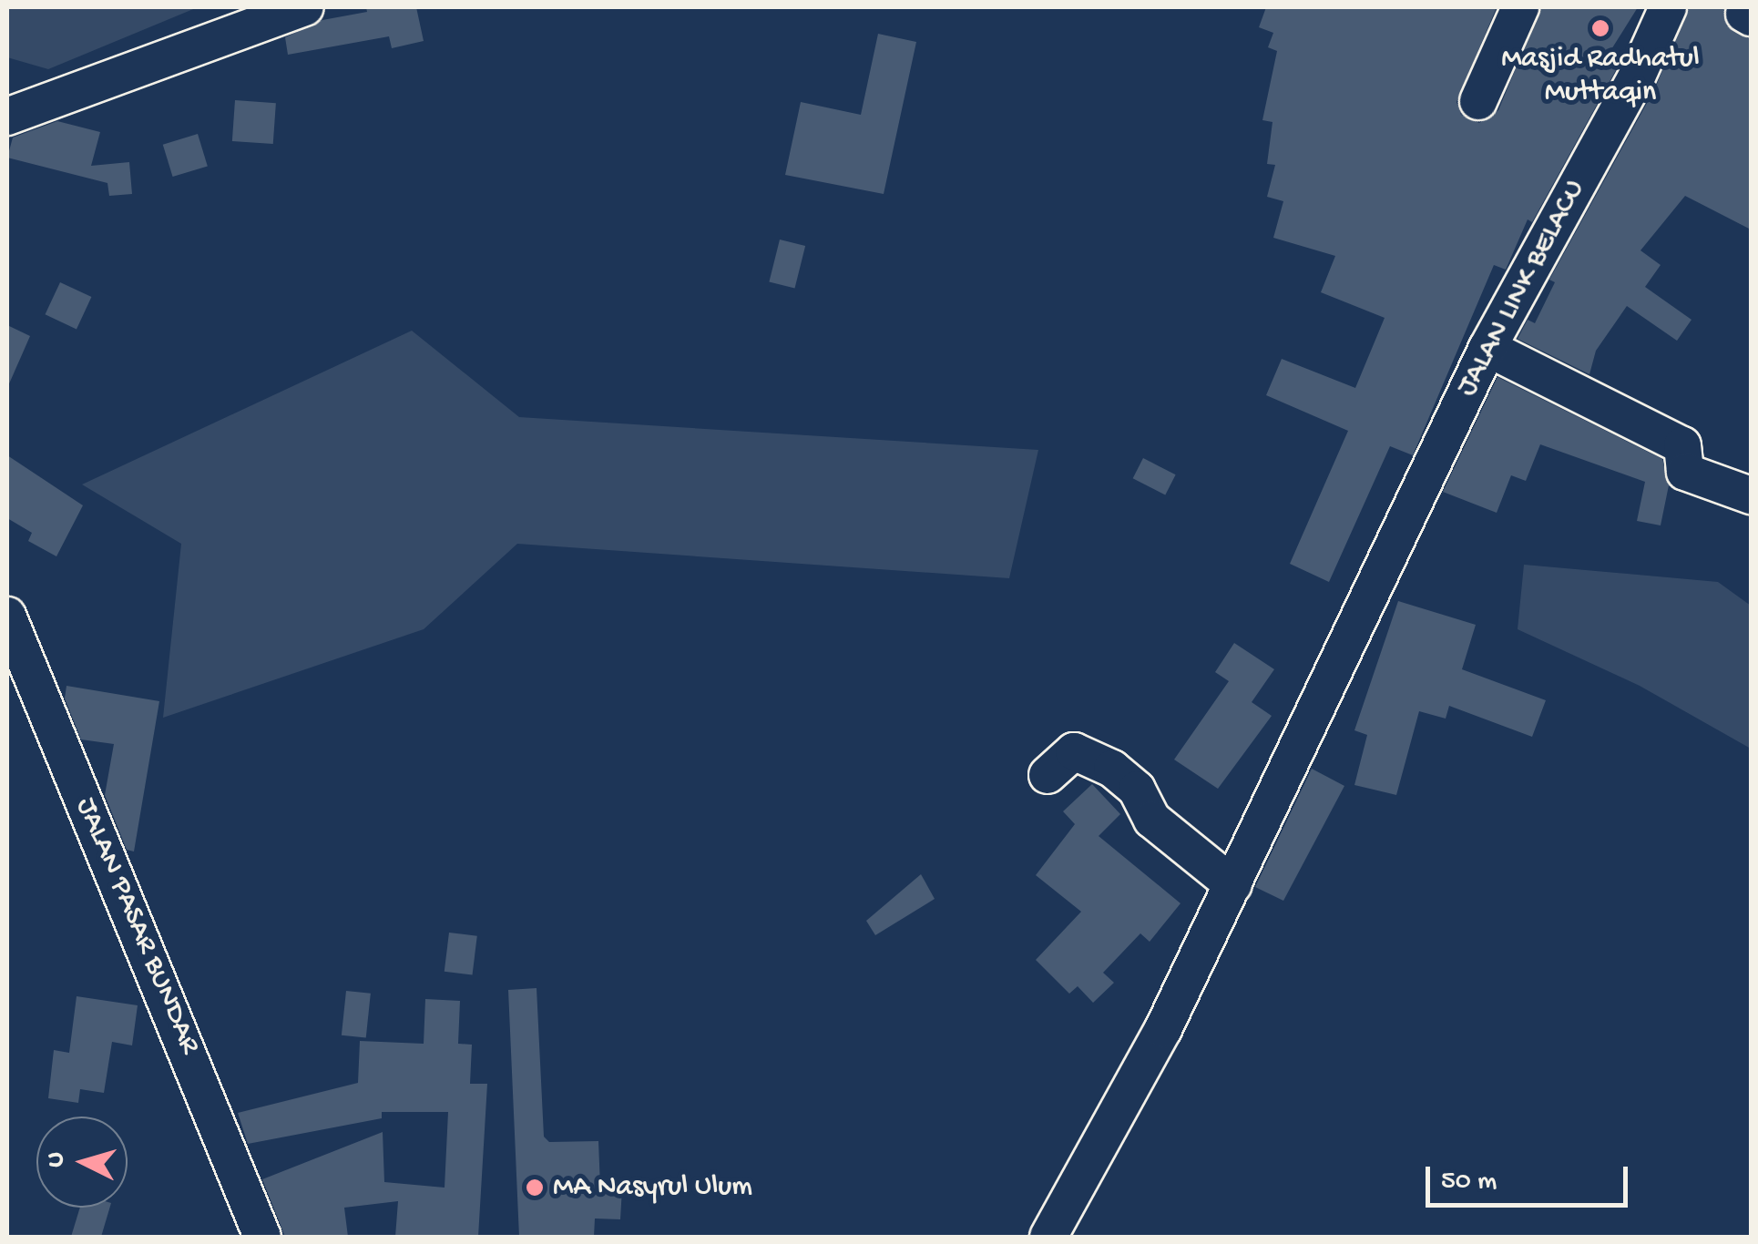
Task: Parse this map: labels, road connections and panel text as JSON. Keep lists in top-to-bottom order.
{
  "streets": {
    "street": ["JALAN LINK BELACU", "JALAN PASAR BUNDAR"]
  },
  "places": ["Masjid Radhatul Muttaqin", "MA Nasyrul Ulum"],
  "scale_bar": "50 m",
  "north": "left"
}
